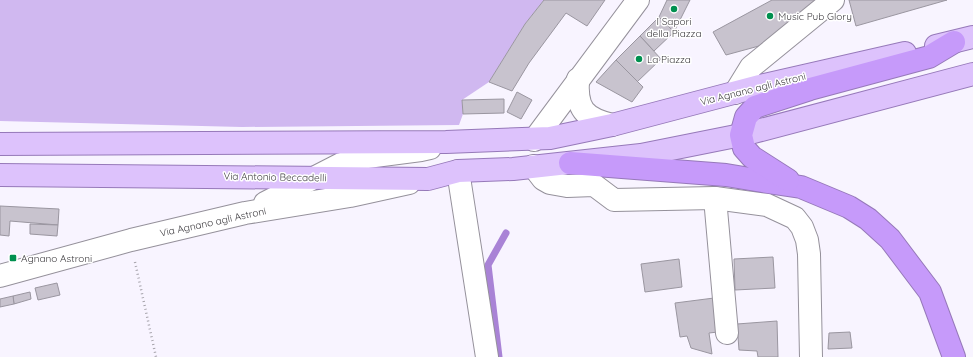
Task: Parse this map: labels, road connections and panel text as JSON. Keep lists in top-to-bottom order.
{
  "streets": {
    "main road": ["Via Agnano agli Astroni", "Via Antonio Beccadelli"]
  },
  "crossings": [
    ["Via Agnano agli Astroni", "Via Antonio Beccadelli"]
  ],
  "places": {
    "other": ["I Sapori della Piazza", "Music Pub Glory", "La Piazza"],
    "transit": ["Agnano Astroni"]
  }
}
